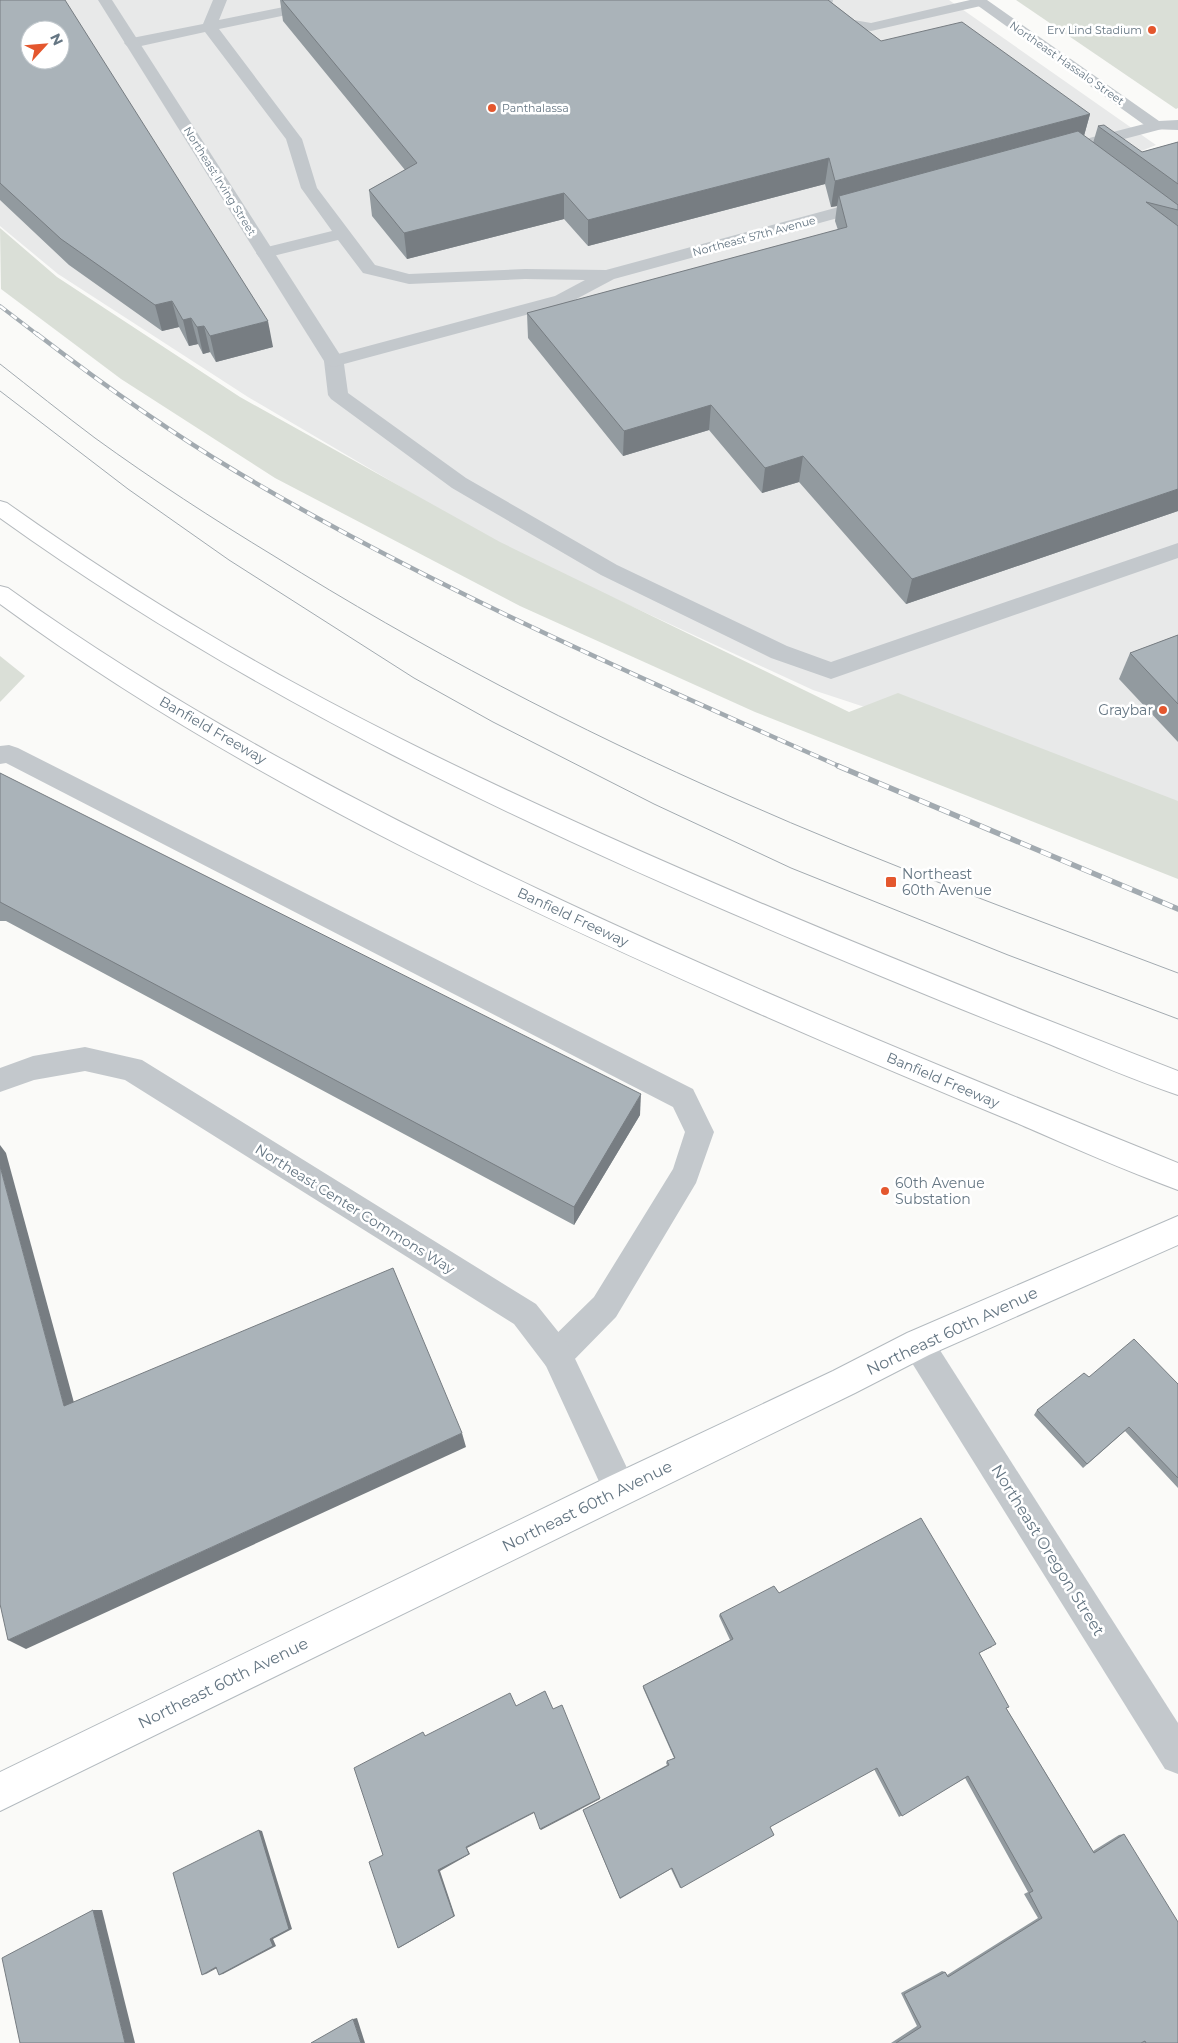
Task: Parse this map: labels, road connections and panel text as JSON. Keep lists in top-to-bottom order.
{
  "streets": {
    "main road": ["Banfield Freeway", "Northeast 60th Avenue"],
    "street": [
      "Northeast Hassalo Street",
      "Northeast Irving Street",
      "Northeast 57th Avenue",
      "Northeast Center Commons Way",
      "Northeast Oregon Street"
    ]
  },
  "crossings": [
    ["Northeast Irving Street", "Northeast 57th Avenue"],
    ["Northeast Center Commons Way", "Northeast 60th Avenue"],
    ["Northeast 60th Avenue", "Northeast Oregon Street"]
  ],
  "places": {
    "other": [
      "Erv Lind Stadium",
      "Panthalassa",
      "Graybar",
      "60th Avenue Substation"
    ],
    "transit": ["Northeast 60th Avenue"]
  },
  "north": "top right"
}
